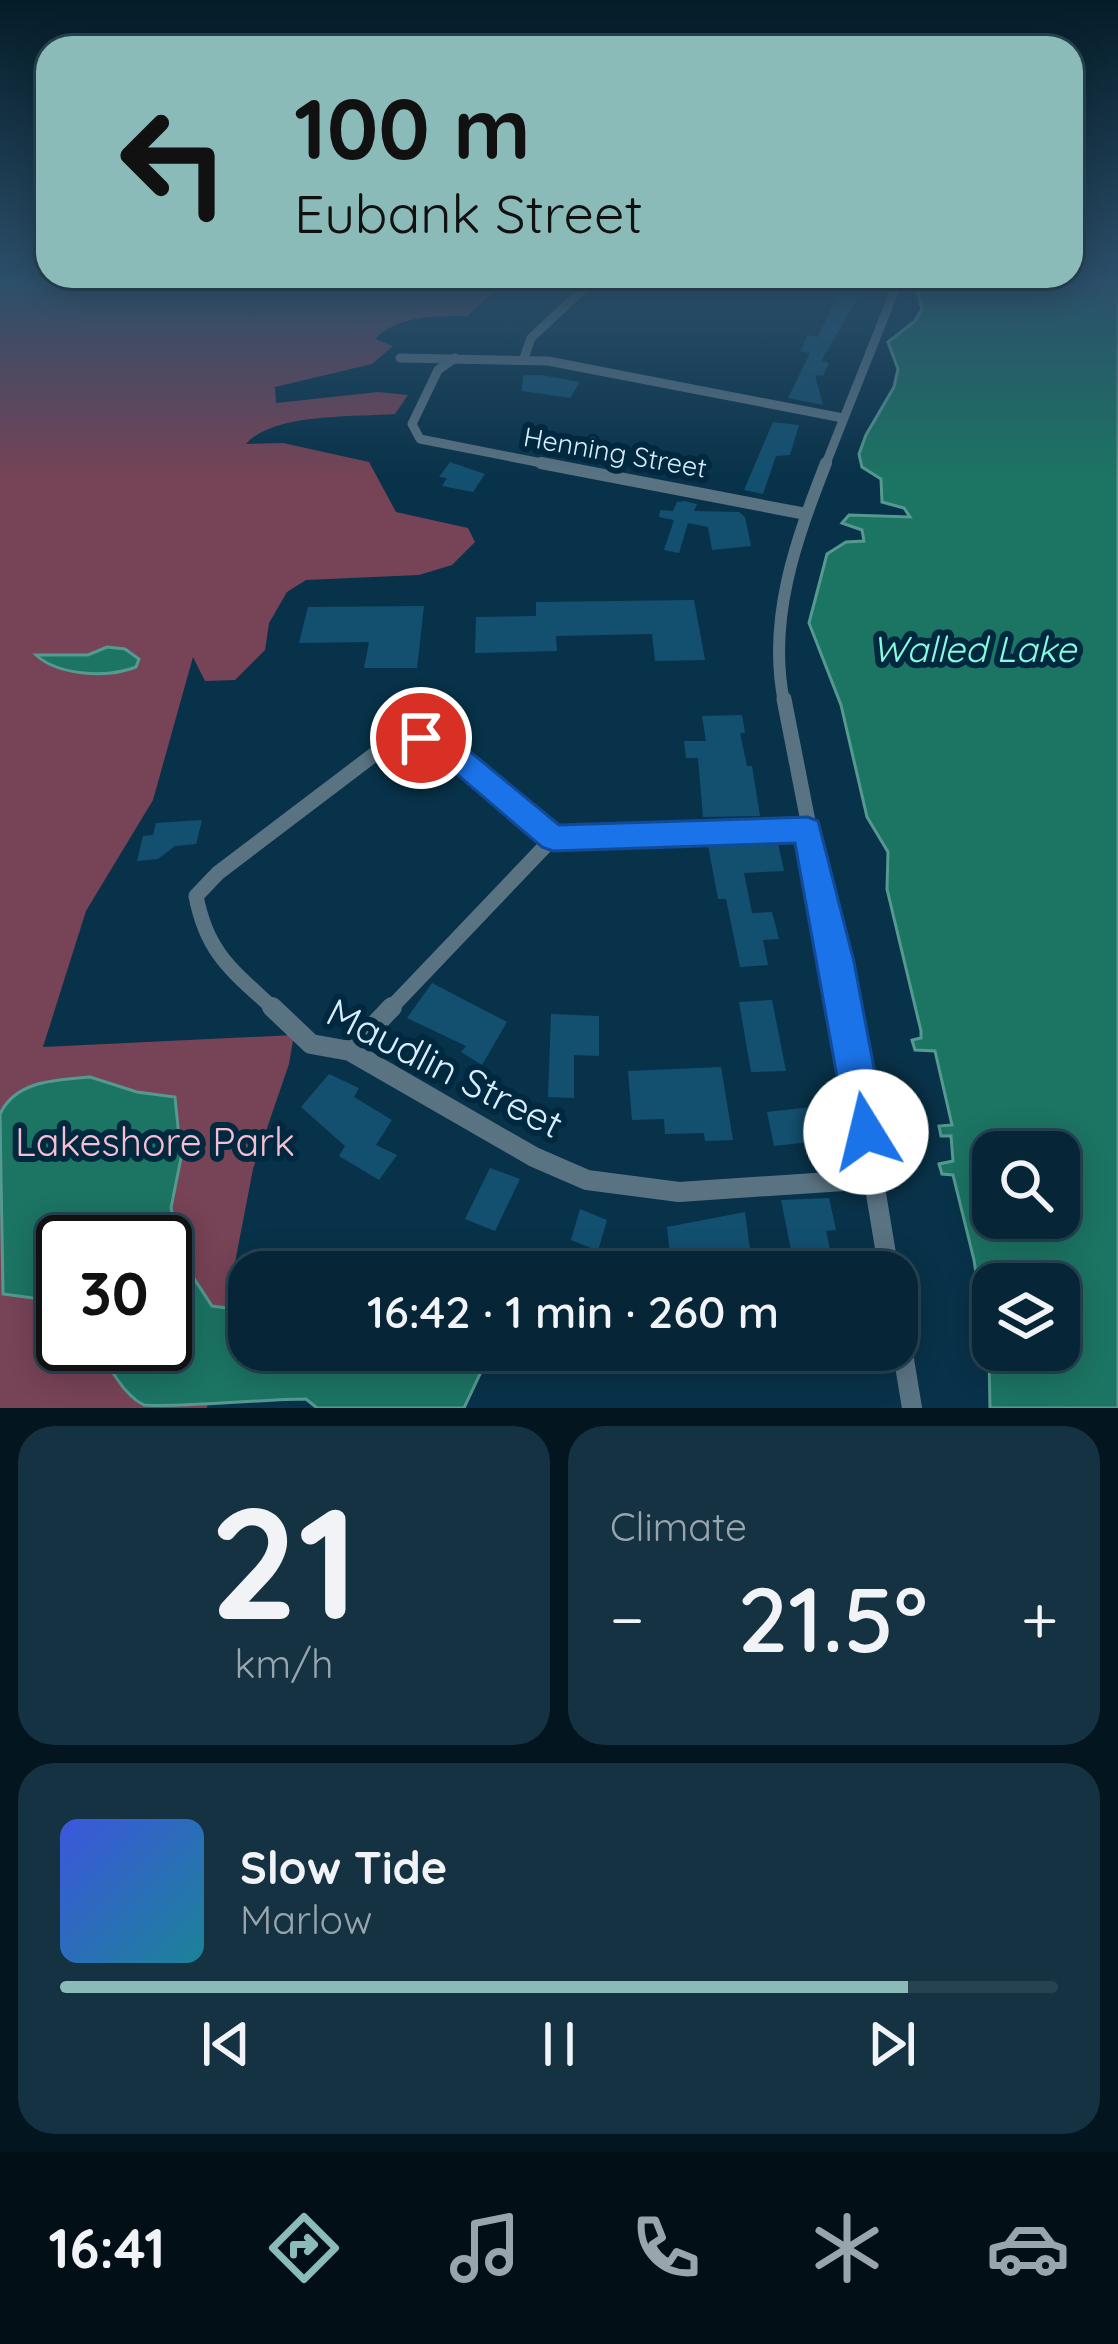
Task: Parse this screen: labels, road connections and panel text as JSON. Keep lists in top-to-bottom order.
{
  "streets": {
    "street": ["Henning Street", "Maudlin Street"]
  },
  "water": ["Walled Lake"],
  "parks": ["Lakeshore Park"],
  "page": {
    "turn": ["100 m", "Eubank Street"],
    "limit": "30",
    "trip": "16:42 · 1 min · 260 m",
    "tile": [
      ["21", "km/h"],
      "Climate"
    ],
    "heat": ["−", "21.5°", "+"],
    "song": ["Slow Tide", "Marlow"],
    "tabs": "16:41"
  }
}
